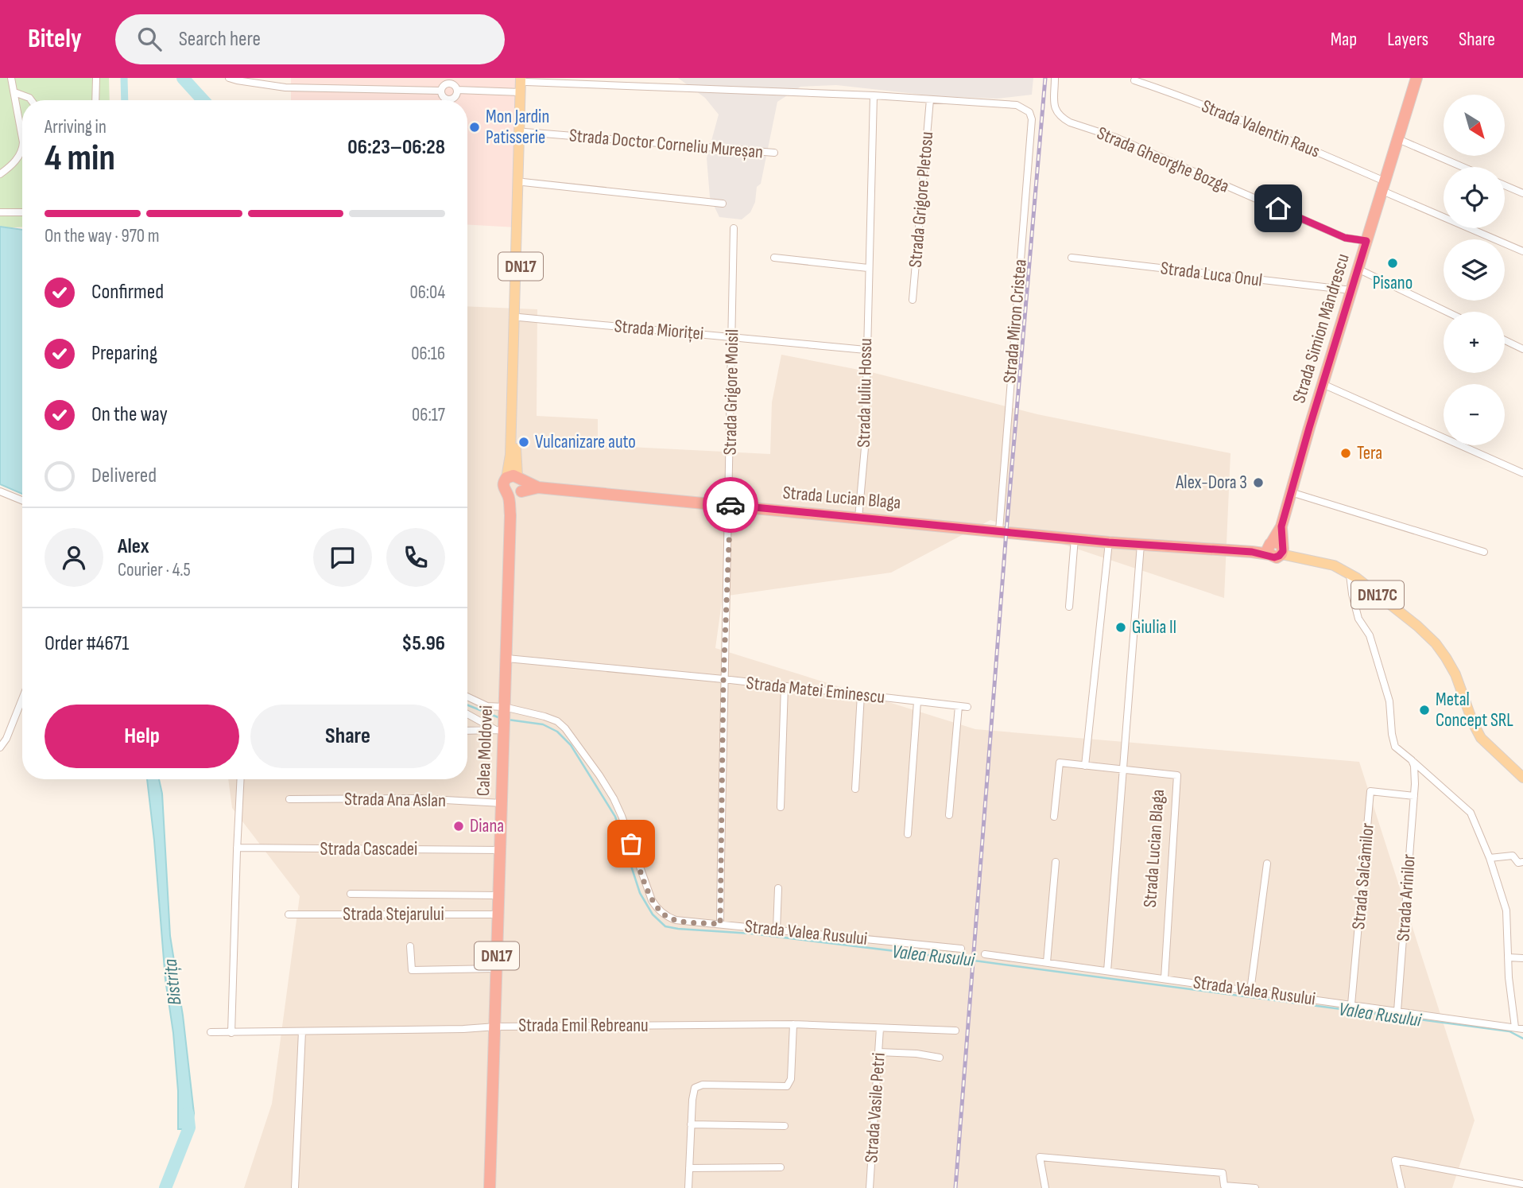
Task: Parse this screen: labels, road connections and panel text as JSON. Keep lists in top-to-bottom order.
{
  "streets": {
    "highway": [
      "DN17",
      "Strada Simion Mândrescu",
      "Strada Lucian Blaga",
      "DN17C",
      "Calea Moldovei"
    ],
    "street": [
      "Strada Valentin Raus",
      "Strada Doctor Corneliu Mureșan",
      "Strada Gheorghe Bozga",
      "Strada Grigore Pletosu",
      "Strada Luca Onul",
      "Strada Miron Cristea",
      "Strada Mioriței",
      "Strada Grigore Moisil",
      "Strada Iuliu Hossu",
      "Strada Matei Eminescu",
      "Strada Ana Aslan",
      "Strada Cascadei",
      "Strada Salcâmilor",
      "Strada Arinilor",
      "Strada Stejarului",
      "Strada Valea Rusului",
      "Strada Emil Rebreanu",
      "Strada Vasile Petri"
    ]
  },
  "crossings": [
    ["Strada Valentin Raus", "Strada Simion Mândrescu"],
    ["Strada Doctor Corneliu Mureșan", "Calea Moldovei"],
    ["Strada Gheorghe Bozga", "Strada Simion Mândrescu"],
    ["Strada Grigore Pletosu", "Strada Miron Cristea"],
    ["Strada Luca Onul", "Strada Simion Mândrescu"],
    ["Strada Miron Cristea", "Strada Lucian Blaga"],
    ["Strada Simion Mândrescu", "Strada Lucian Blaga"],
    ["Strada Simion Mândrescu", "DN17C"],
    ["Strada Mioriței", "Strada Grigore Moisil"],
    ["Strada Mioriței", "Strada Iuliu Hossu"],
    ["Strada Mioriței", "Calea Moldovei"],
    ["Strada Grigore Moisil", "Strada Lucian Blaga"],
    ["Strada Grigore Moisil", "Strada Matei Eminescu"],
    ["Strada Grigore Moisil", "Strada Valea Rusului"],
    ["Strada Iuliu Hossu", "Strada Lucian Blaga"],
    ["Strada Lucian Blaga", "DN17C"],
    ["Strada Lucian Blaga", "Calea Moldovei"],
    ["Strada Lucian Blaga", "Strada Valea Rusului"],
    ["Strada Matei Eminescu", "Calea Moldovei"],
    ["Calea Moldovei", "Strada Ana Aslan"],
    ["Calea Moldovei", "Strada Cascadei"],
    ["Calea Moldovei", "Strada Stejarului"],
    ["Calea Moldovei", "Strada Valea Rusului"],
    ["Calea Moldovei", "Strada Emil Rebreanu"],
    ["Strada Salcâmilor", "Strada Arinilor"],
    ["Strada Salcâmilor", "Strada Valea Rusului"],
    ["Strada Arinilor", "Strada Valea Rusului"],
    ["Strada Emil Rebreanu", "Strada Vasile Petri"]
  ],
  "water": ["Valea Rusului", "Bistrița"],
  "places": [
    "Mon Jardin Patisserie",
    "Pisano",
    "Vulcanizare auto",
    "Tera",
    "Alex-Dora 3",
    "Giulia II",
    "Metal Concept SRL",
    "Diana"
  ],
  "north": "bottom right",
  "page": {
    "header": "Bitely",
    "search": "Search here",
    "nav": ["Map", "Layers", "Share"],
    "map_buttons": ["+", "−"],
    "heading": ["4 min", "Arriving in", "06:23–06:28"],
    "panel": [
      "Alex",
      "Courier · 4.5",
      "Order #4671",
      "$5.96"
    ],
    "bar": "On the way · 970 m",
    "list": [
      ["Confirmed", "06:04"],
      ["Preparing", "06:16"],
      ["On the way", "06:17"],
      "Delivered"
    ],
    "buttons": ["Help", "Share"]
  }
}
